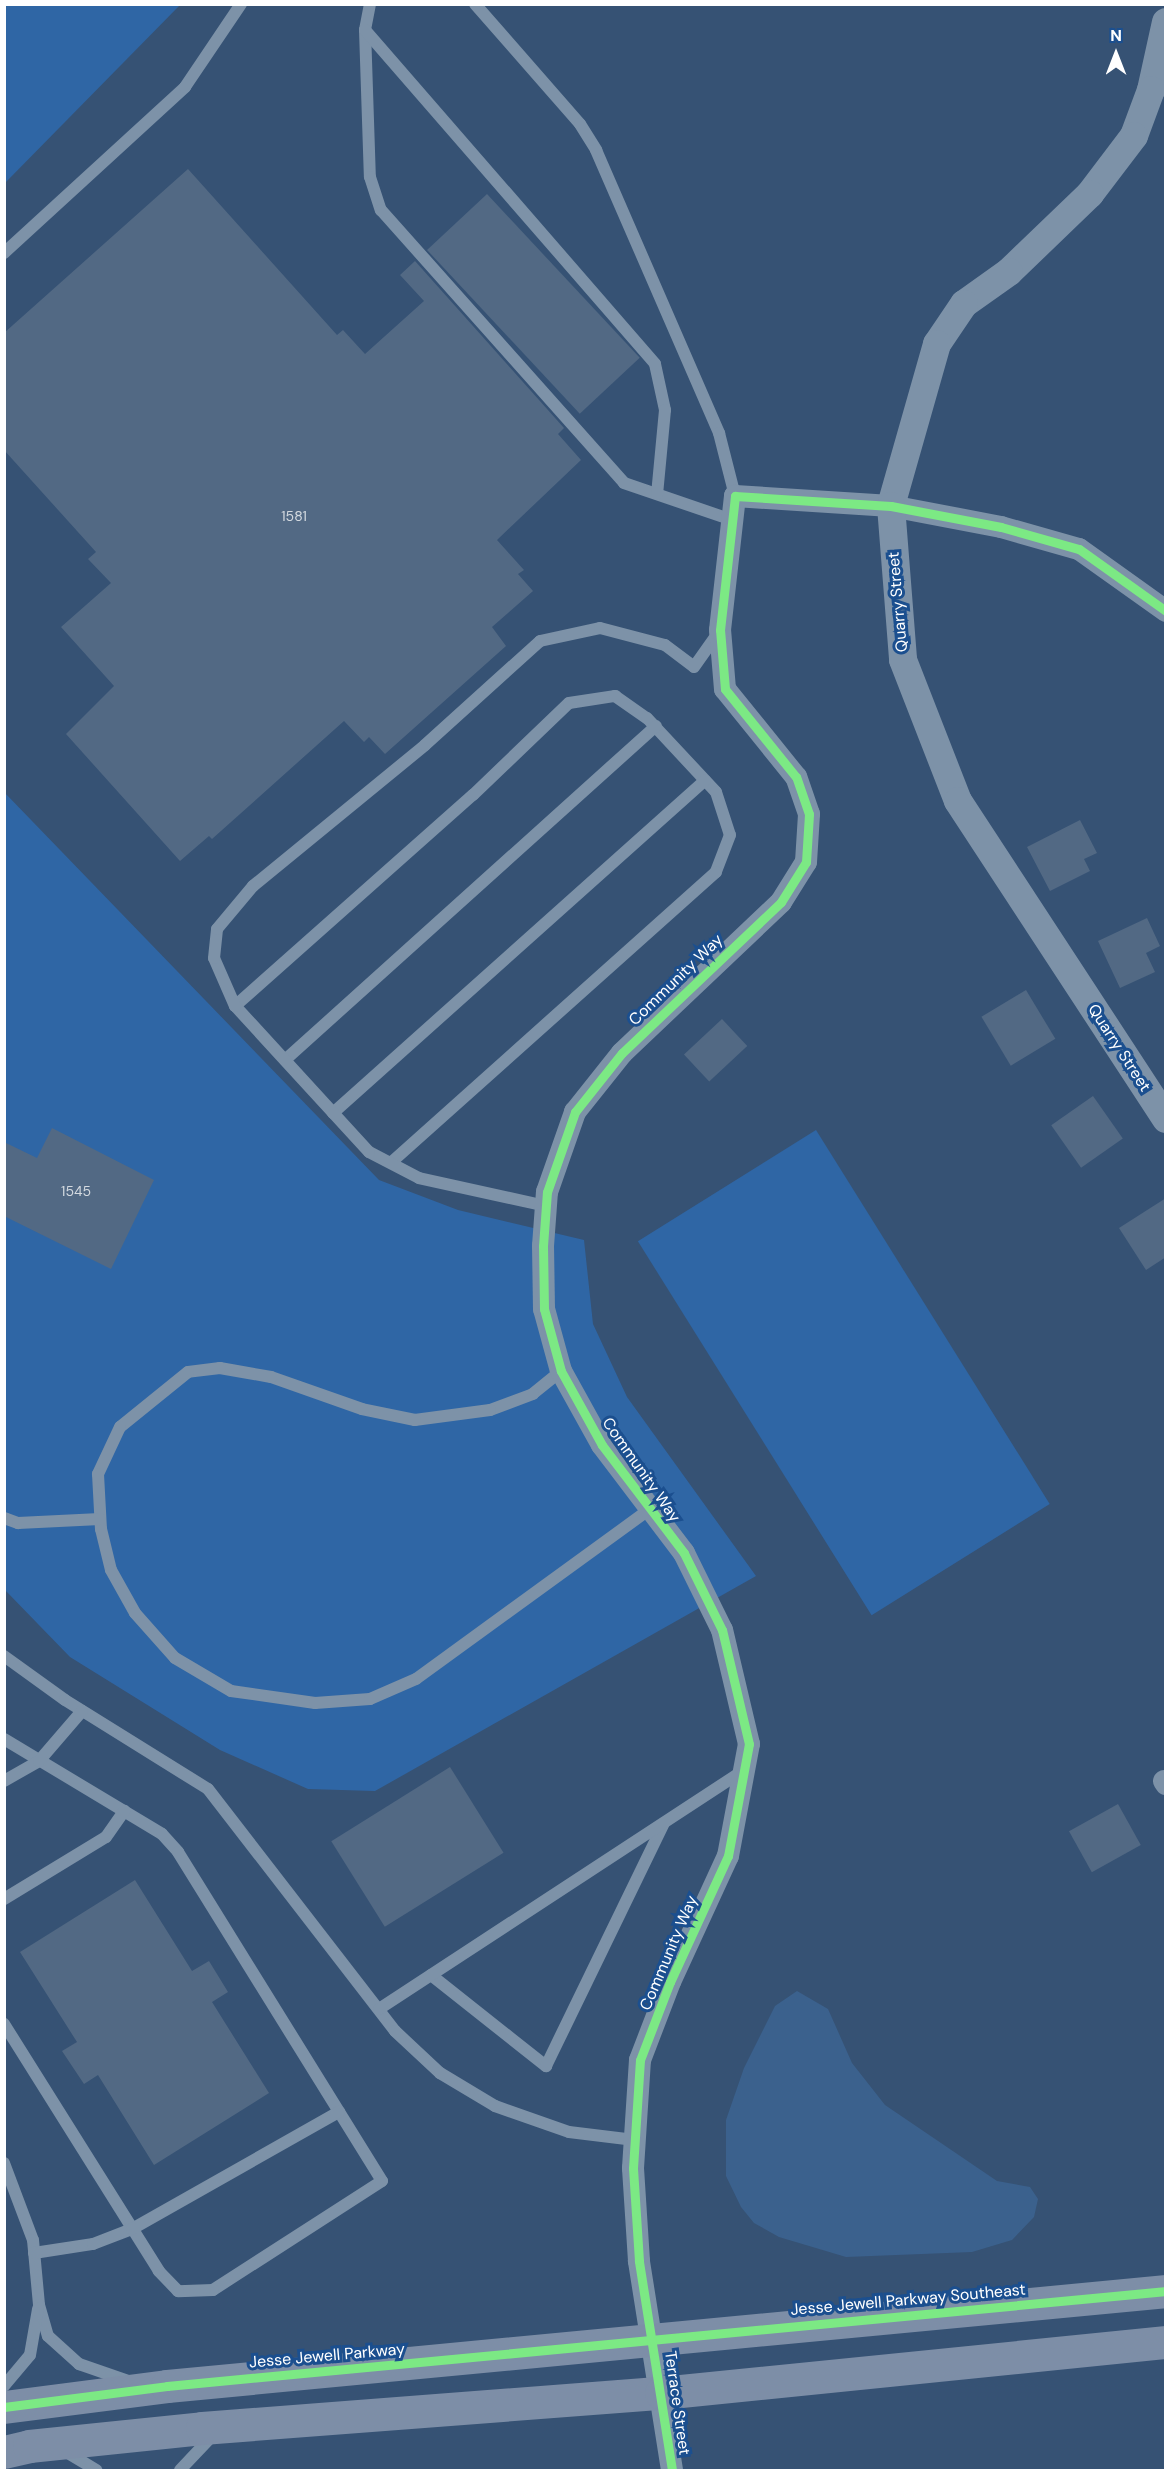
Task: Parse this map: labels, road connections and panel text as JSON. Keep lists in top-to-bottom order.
{
  "streets": {
    "main road": ["Jesse Jewell Parkway Southeast", "Jesse Jewell Parkway"],
    "street": ["Quarry Street", "Community Way", "Terrace Street"]
  },
  "crossings": [
    ["Community Way", "Jesse Jewell Parkway Southeast"],
    ["Community Way", "Jesse Jewell Parkway"],
    ["Community Way", "Terrace Street"],
    ["Jesse Jewell Parkway Southeast", "Jesse Jewell Parkway"],
    ["Jesse Jewell Parkway Southeast", "Terrace Street"],
    ["Jesse Jewell Parkway", "Terrace Street"]
  ],
  "house_numbers": ["1581", "1545"],
  "north": "top"
}
